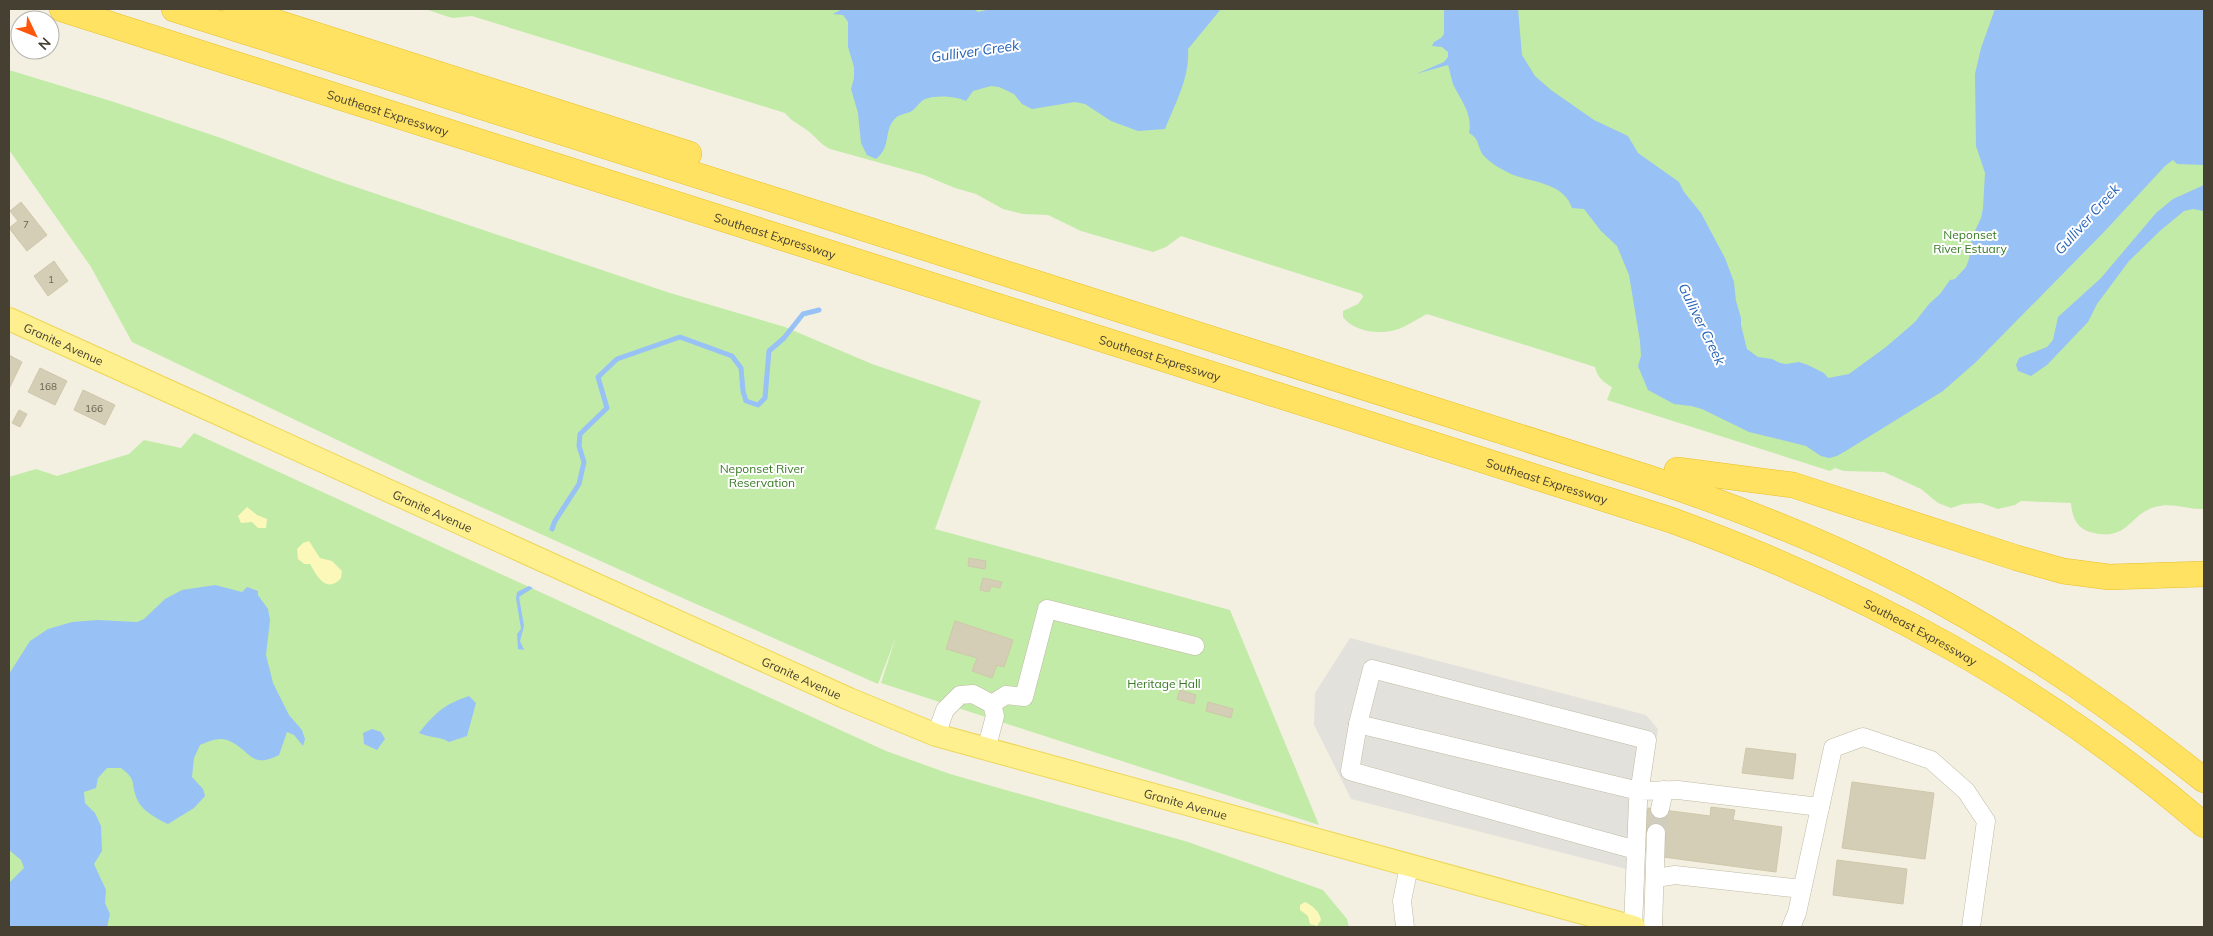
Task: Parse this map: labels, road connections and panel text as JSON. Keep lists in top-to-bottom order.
{
  "streets": {
    "highway": ["Southeast Expressway"],
    "main road": ["Granite Avenue"]
  },
  "water": ["Gulliver Creek"],
  "parks": ["Neponset River Estuary", "Neponset River Reservation", "Heritage Hall"],
  "house_numbers": [
    "7",
    "1",
    "168",
    "166"
  ],
  "north": "bottom right"
}
